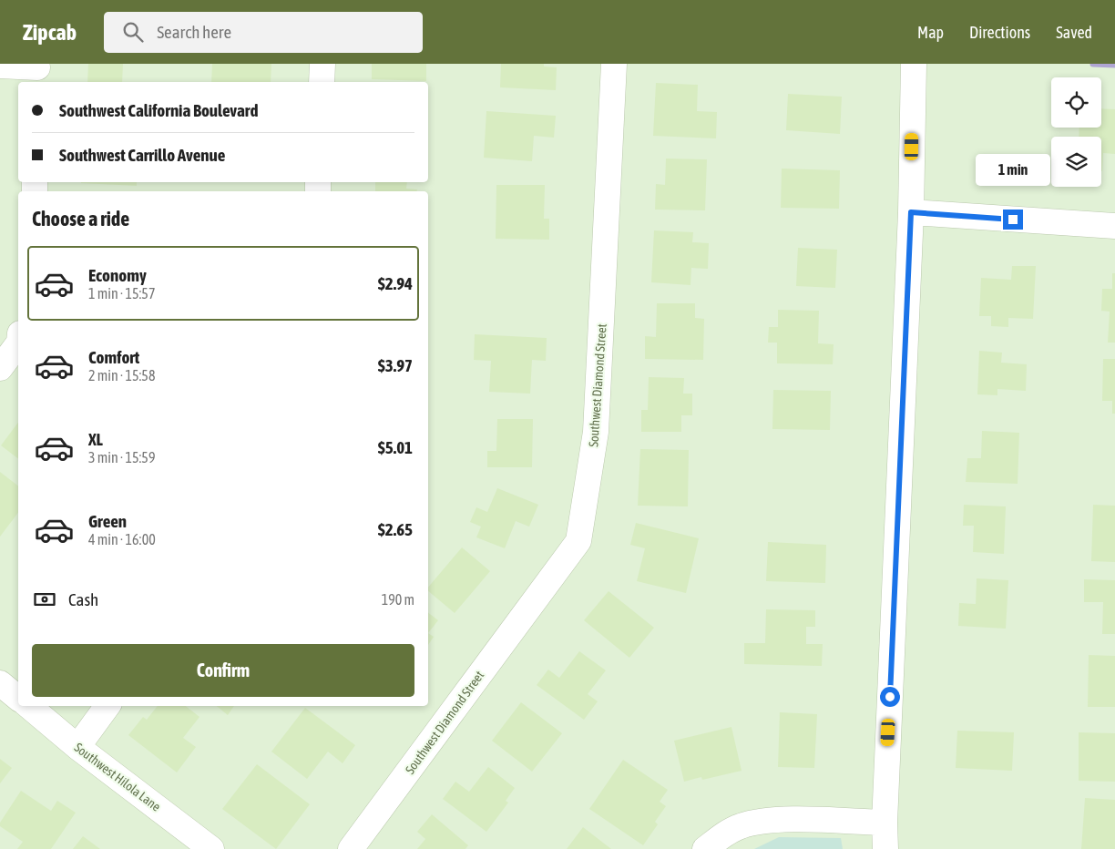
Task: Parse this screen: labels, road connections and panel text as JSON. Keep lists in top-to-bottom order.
{
  "streets": {
    "street": ["Southwest Diamond Street", "Southwest Hilola Lane"]
  },
  "page": {
    "header": "Zipcab",
    "search": "Search here",
    "nav": ["Map", "Directions", "Saved"],
    "banner": ["Southwest California Boulevard", "Southwest Carrillo Avenue"],
    "bubble": "1 min",
    "heading": "Choose a ride",
    "list": [
      {
        "name": "Economy",
        "note": "1 min · 15:57",
        "value": "$2.94"
      },
      {
        "name": "Comfort",
        "note": "2 min · 15:58",
        "value": "$3.97"
      },
      {
        "name": "XL",
        "note": "3 min · 15:59",
        "value": "$5.01"
      },
      {
        "name": "Green",
        "note": "4 min · 16:00",
        "value": "$2.65"
      }
    ],
    "pay": ["Cash", "190 m"],
    "buttons": "Confirm"
  }
}
